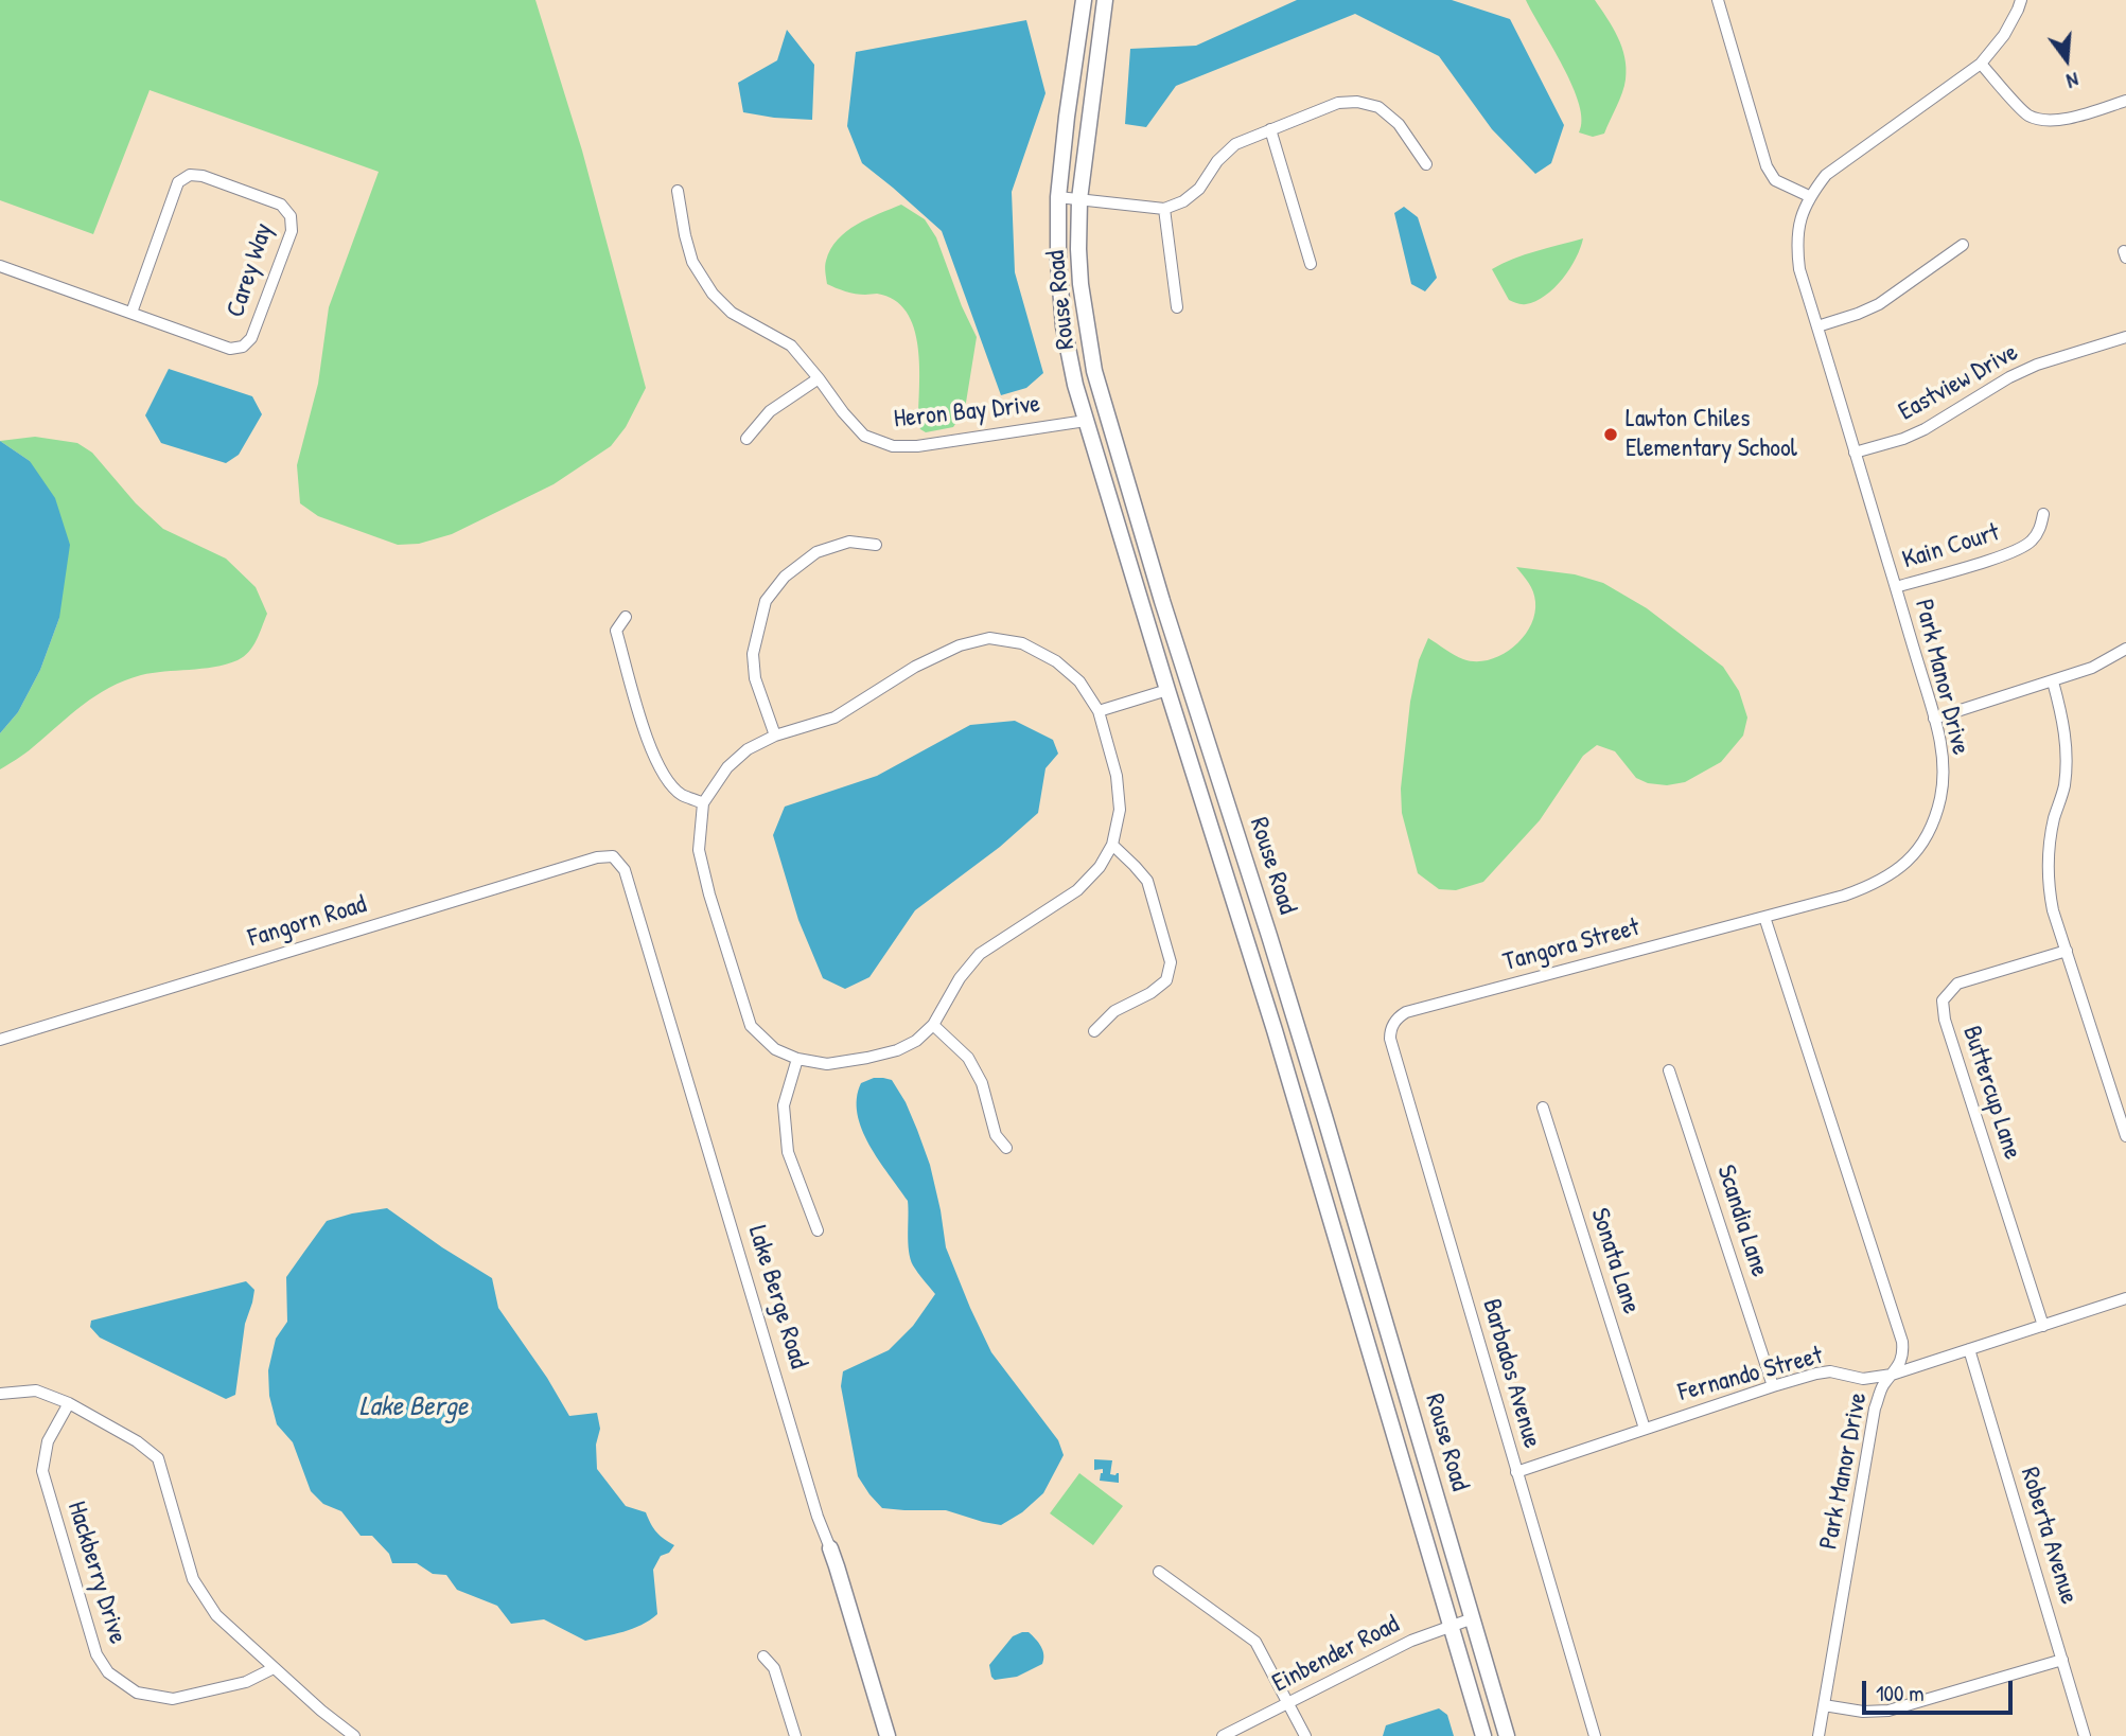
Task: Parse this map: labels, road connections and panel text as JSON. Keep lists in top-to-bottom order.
{
  "streets": {
    "street": [
      "Carey Way",
      "Rouse Road",
      "Eastview Drive",
      "Heron Bay Drive",
      "Kain Court",
      "Park Manor Drive",
      "Fangorn Road",
      "Tangora Street",
      "Buttercup Lane",
      "Scandia Lane",
      "Sonata Lane",
      "Lake Berge Road",
      "Barbados Avenue",
      "Fernando Street",
      "Roberta Avenue",
      "Hackberry Drive",
      "Einbender Road"
    ]
  },
  "crossings": [
    ["Rouse Road", "Heron Bay Drive"],
    ["Rouse Road", "Einbender Road"],
    ["Eastview Drive", "Park Manor Drive"],
    ["Kain Court", "Park Manor Drive"],
    ["Park Manor Drive", "Tangora Street"],
    ["Park Manor Drive", "Fernando Street"],
    ["Fangorn Road", "Lake Berge Road"],
    ["Tangora Street", "Barbados Avenue"],
    ["Buttercup Lane", "Fernando Street"],
    ["Scandia Lane", "Fernando Street"],
    ["Sonata Lane", "Fernando Street"],
    ["Barbados Avenue", "Fernando Street"],
    ["Fernando Street", "Roberta Avenue"]
  ],
  "water": ["Lake Berge"],
  "places": ["Lawton Chiles Elementary School"],
  "scale_bar": "100 m",
  "north": "bottom"
}
